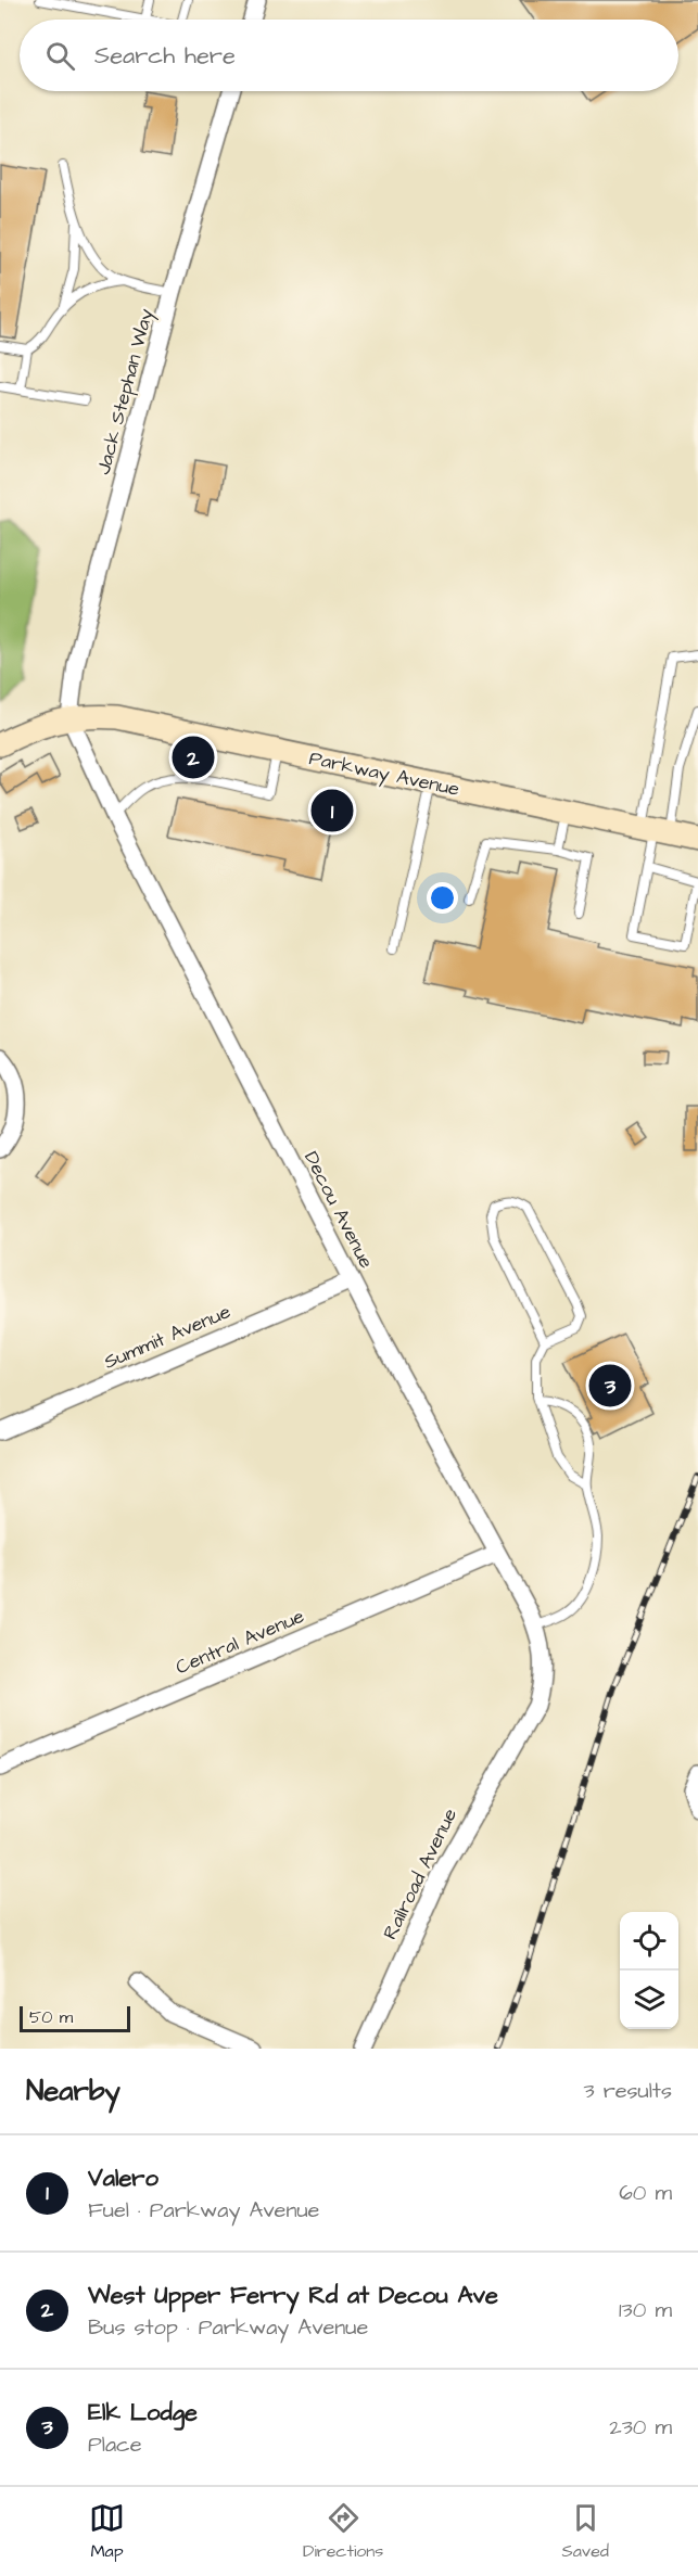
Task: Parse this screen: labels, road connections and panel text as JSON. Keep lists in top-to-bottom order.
{
  "streets": {
    "main road": ["Parkway Avenue"],
    "street": [
      "Jack Stephan Way",
      "Decou Avenue",
      "Summit Avenue",
      "Central Avenue",
      "Railroad Avenue"
    ]
  },
  "crossings": [
    ["Jack Stephan Way", "Parkway Avenue"],
    ["Jack Stephan Way", "Decou Avenue"],
    ["Parkway Avenue", "Decou Avenue"],
    ["Decou Avenue", "Summit Avenue"],
    ["Decou Avenue", "Central Avenue"],
    ["Decou Avenue", "Railroad Avenue"]
  ],
  "scale_bar": "50 m",
  "page": {
    "search": "Search here",
    "pins": ["2", "1", "3"],
    "scale": "50 m",
    "heading": ["Nearby", "3 results"],
    "list": [
      {
        "mark": "1",
        "name": "Valero",
        "note": "Fuel · Parkway Avenue",
        "value": "60 m"
      },
      {
        "mark": "2",
        "name": "West Upper Ferry Rd at Decou Ave",
        "note": "Bus stop · Parkway Avenue",
        "value": "130 m"
      },
      {
        "mark": "3",
        "name": "Elk Lodge",
        "note": "Place",
        "value": "230 m"
      }
    ],
    "nav": ["Map", "Directions", "Saved"]
  }
}
